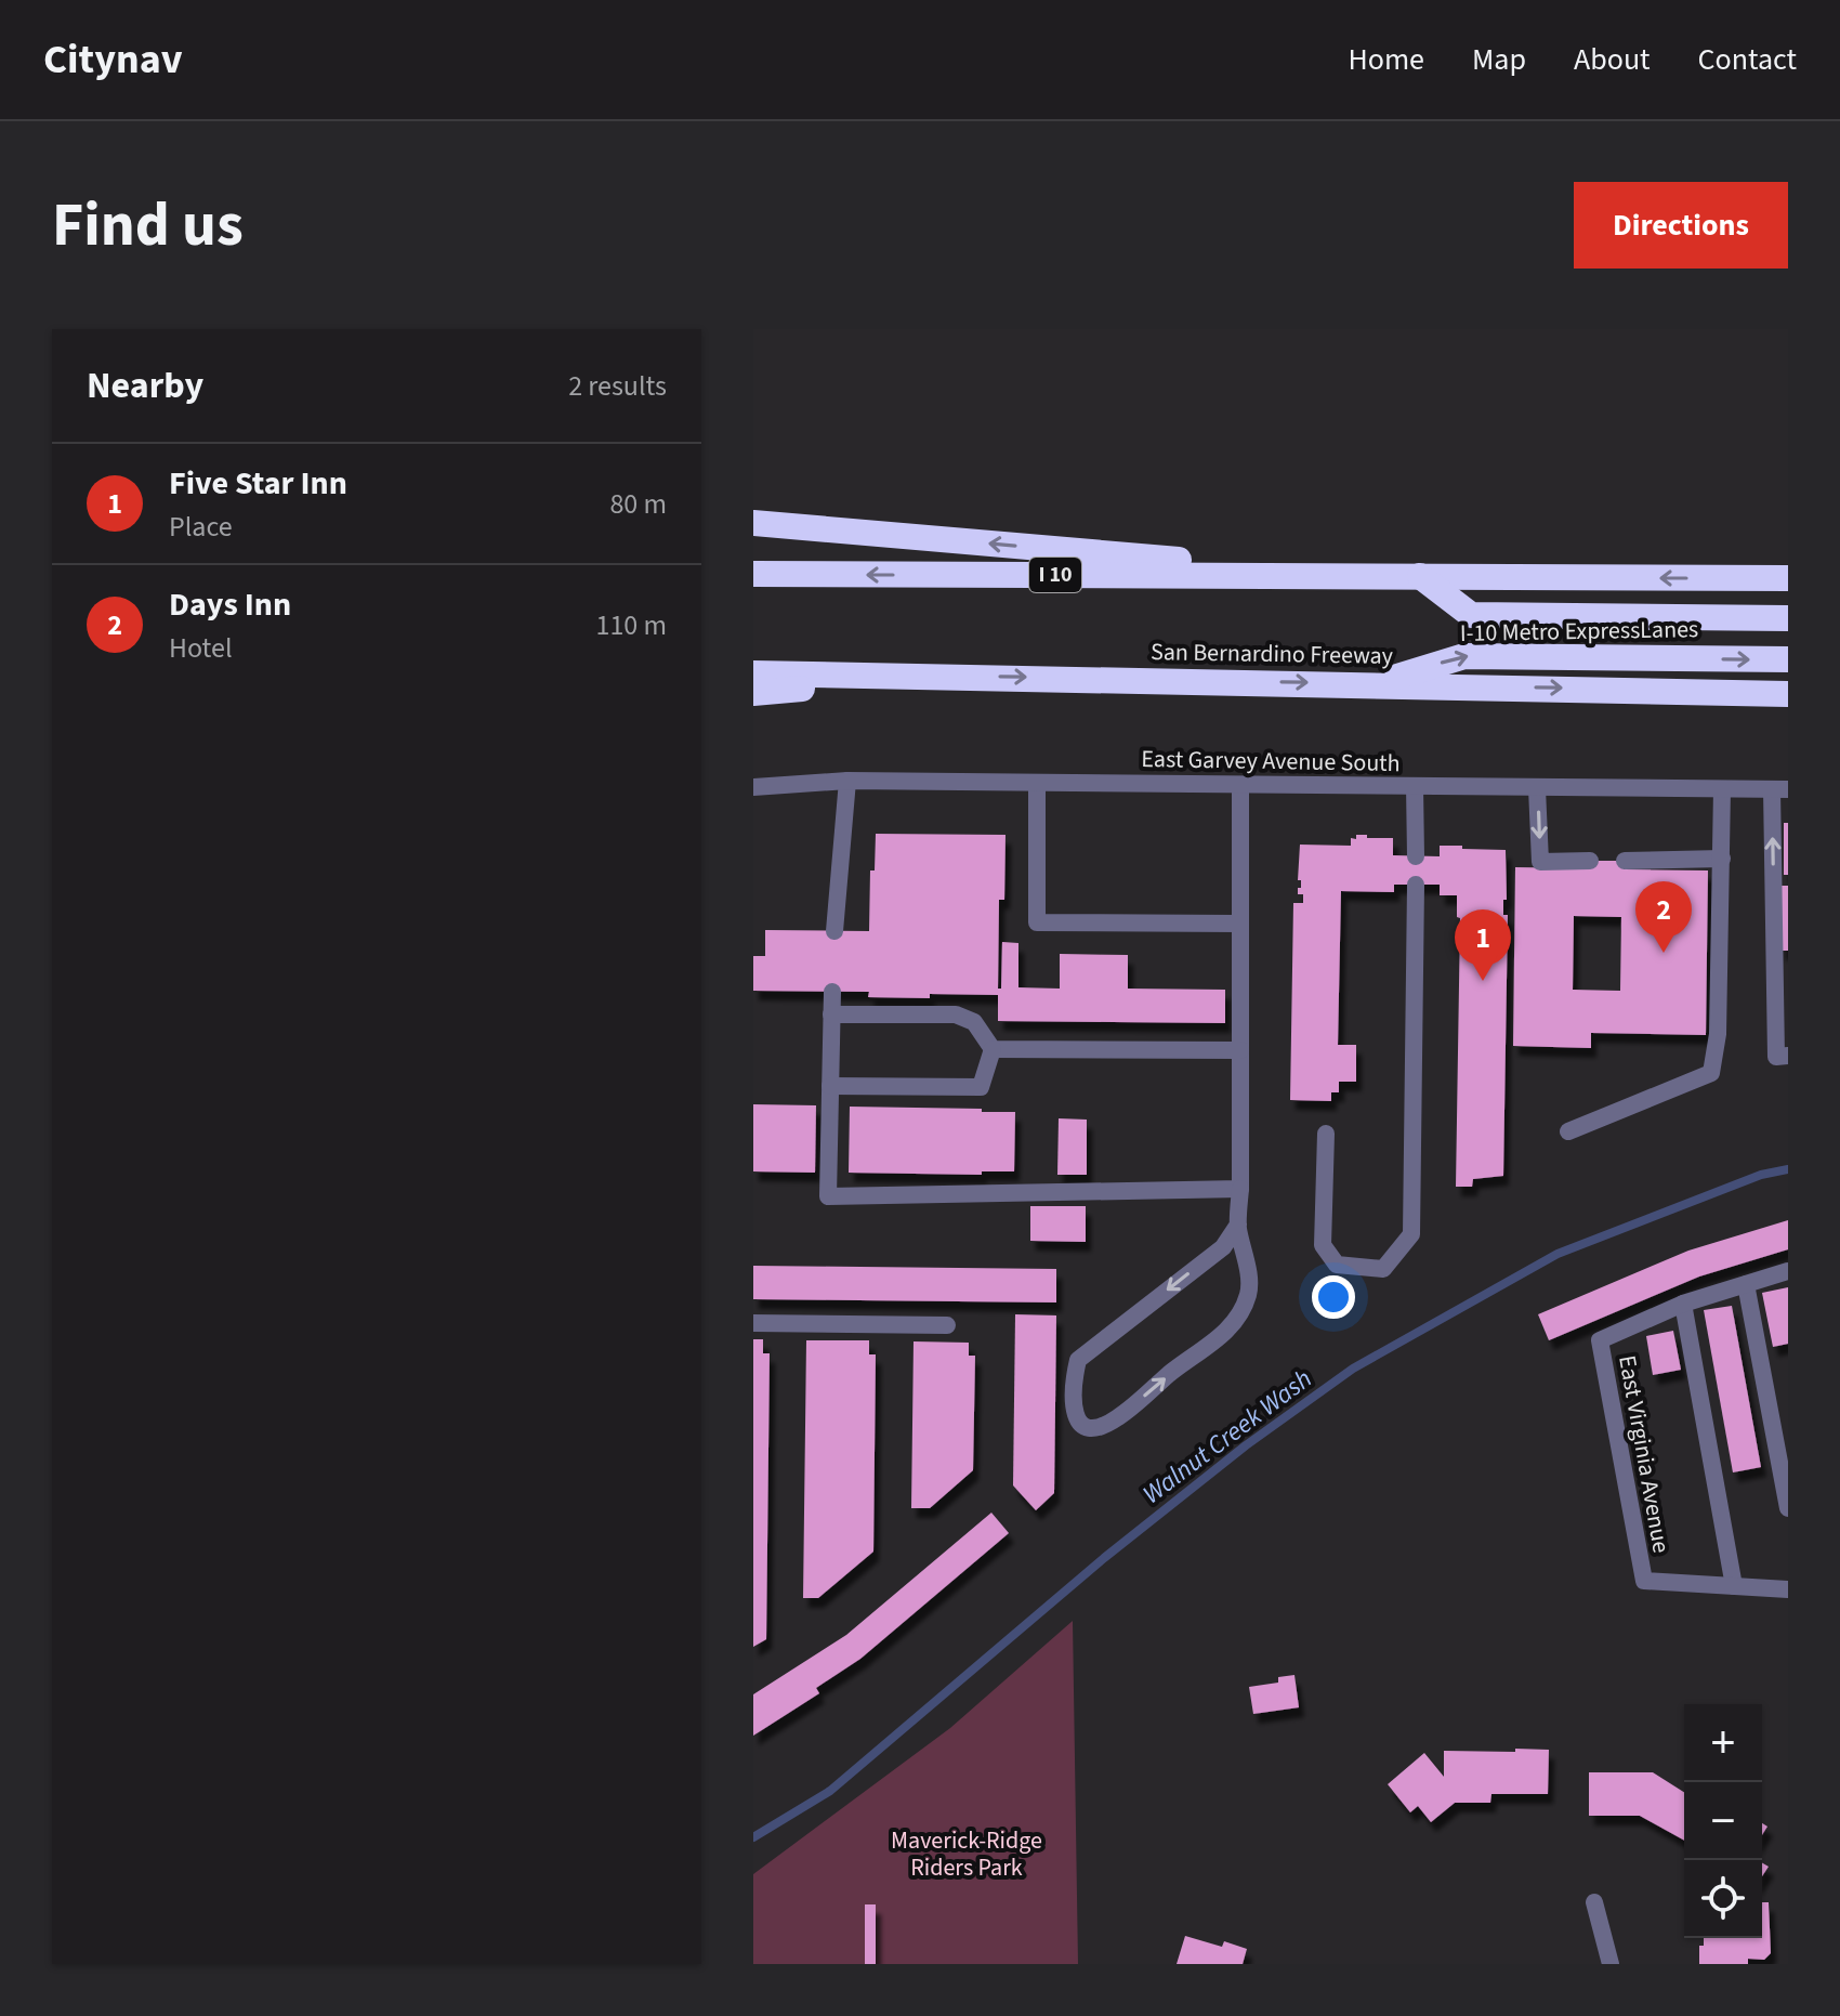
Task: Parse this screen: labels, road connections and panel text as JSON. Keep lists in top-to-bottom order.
{
  "streets": {
    "highway": ["I 10", "I-10 Metro ExpressLanes", "San Bernardino Freeway"],
    "street": ["East Garvey Avenue South", "East Virginia Avenue"]
  },
  "crossings": [
    ["I 10", "I-10 Metro ExpressLanes"],
    ["I-10 Metro ExpressLanes", "San Bernardino Freeway"]
  ],
  "water": ["Walnut Creek Wash"],
  "parks": ["Maverick-Ridge Riders Park"],
  "page": {
    "header": "Citynav",
    "nav": [
      "Home",
      "Map",
      "About",
      "Contact"
    ],
    "buttons": "Directions",
    "title": "Find us",
    "heading": ["Nearby", "2 results"],
    "list": [
      {
        "mark": "1",
        "name": "Five Star Inn",
        "note": "Place",
        "value": "80 m"
      },
      {
        "mark": "2",
        "name": "Days Inn",
        "note": "Hotel",
        "value": "110 m"
      }
    ],
    "pins": ["2", "1"],
    "map_buttons": ["+", "−"]
  }
}
